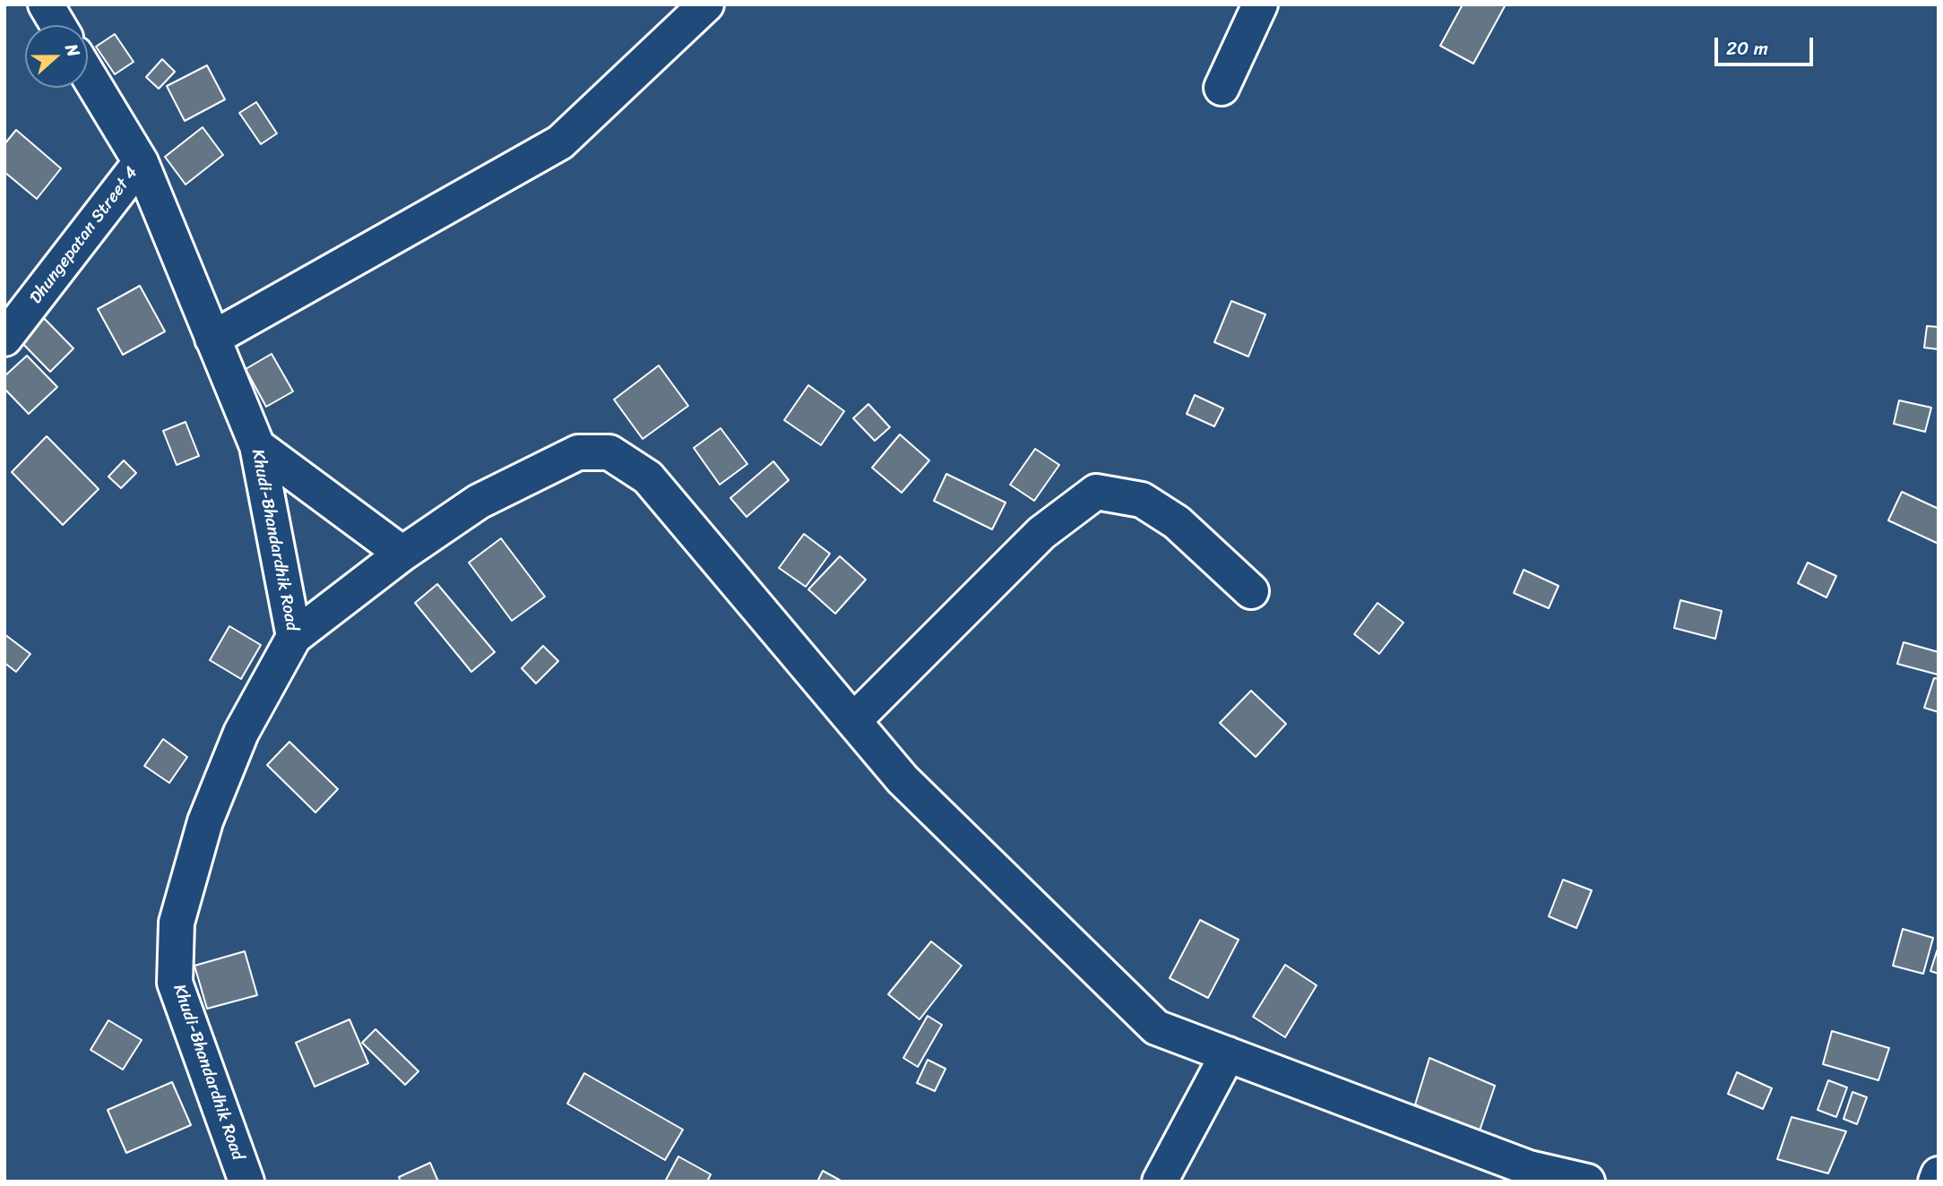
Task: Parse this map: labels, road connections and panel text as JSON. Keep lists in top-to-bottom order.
{
  "streets": {
    "street": ["Dhungepatan Street 4", "Khudi-Bhandardhik Road"]
  },
  "crossings": [
    ["Dhungepatan Street 4", "Khudi-Bhandardhik Road"]
  ],
  "scale_bar": "20 m",
  "north": "right"
}
